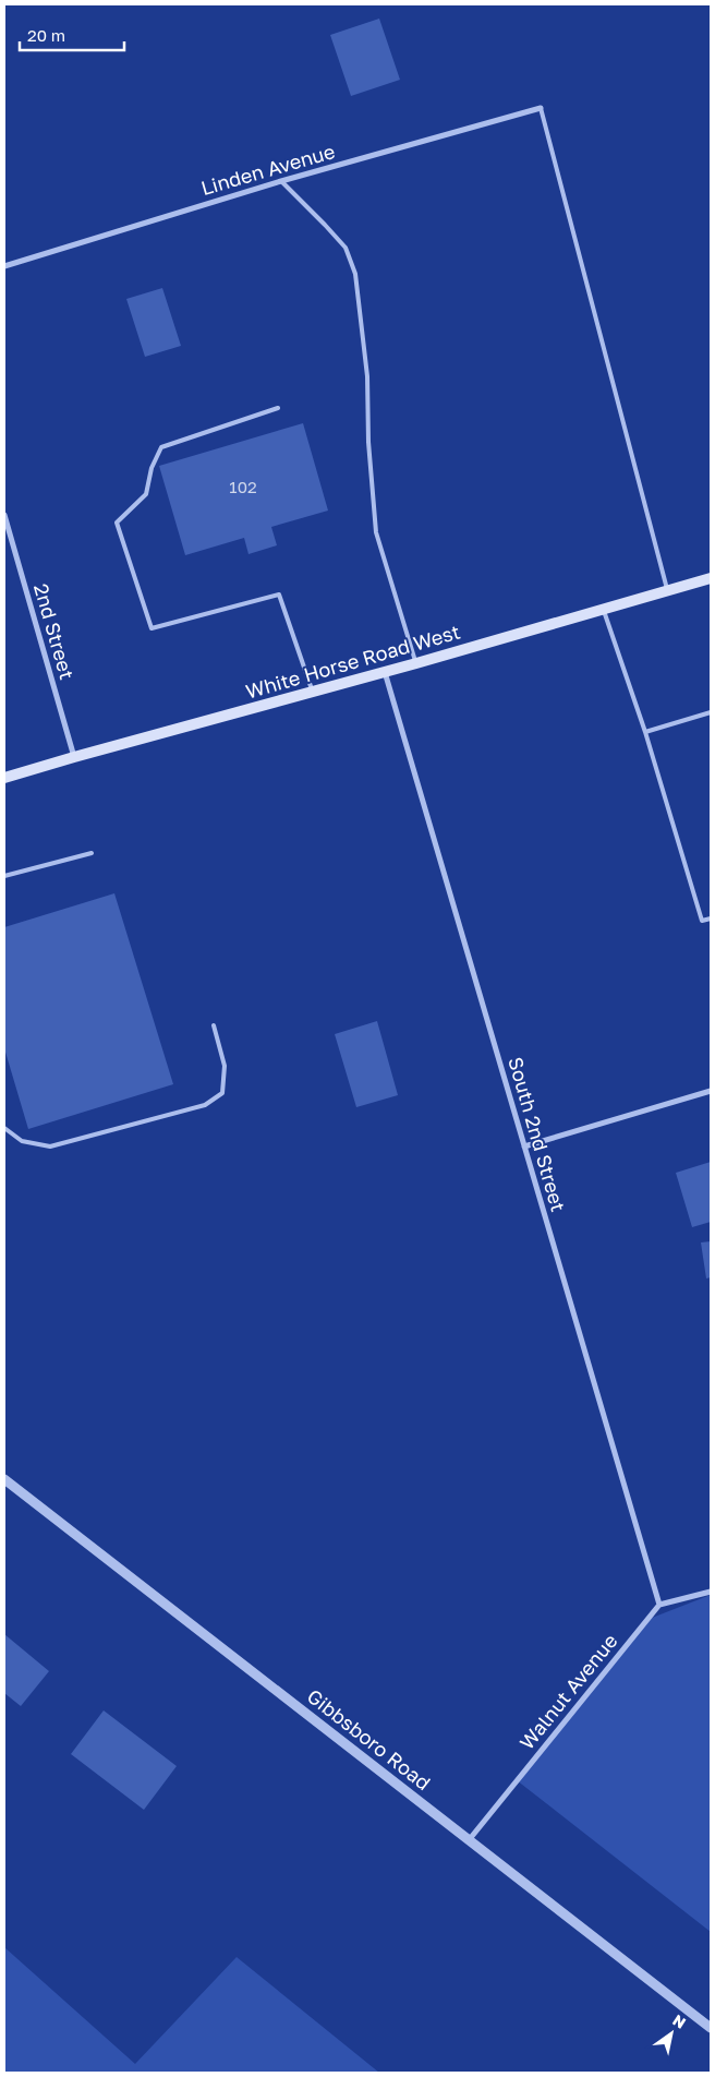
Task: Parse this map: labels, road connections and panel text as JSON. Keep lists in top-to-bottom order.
{
  "streets": {
    "main road": ["White Horse Road West"],
    "street": [
      "Linden Avenue",
      "2nd Street",
      "South 2nd Street",
      "Walnut Avenue",
      "Gibbsboro Road"
    ]
  },
  "crossings": [
    ["2nd Street", "White Horse Road West"],
    ["White Horse Road West", "South 2nd Street"],
    ["South 2nd Street", "Walnut Avenue"],
    ["Walnut Avenue", "Gibbsboro Road"]
  ],
  "house_numbers": ["102"],
  "scale_bar": "20 m",
  "north": "top right"
}
